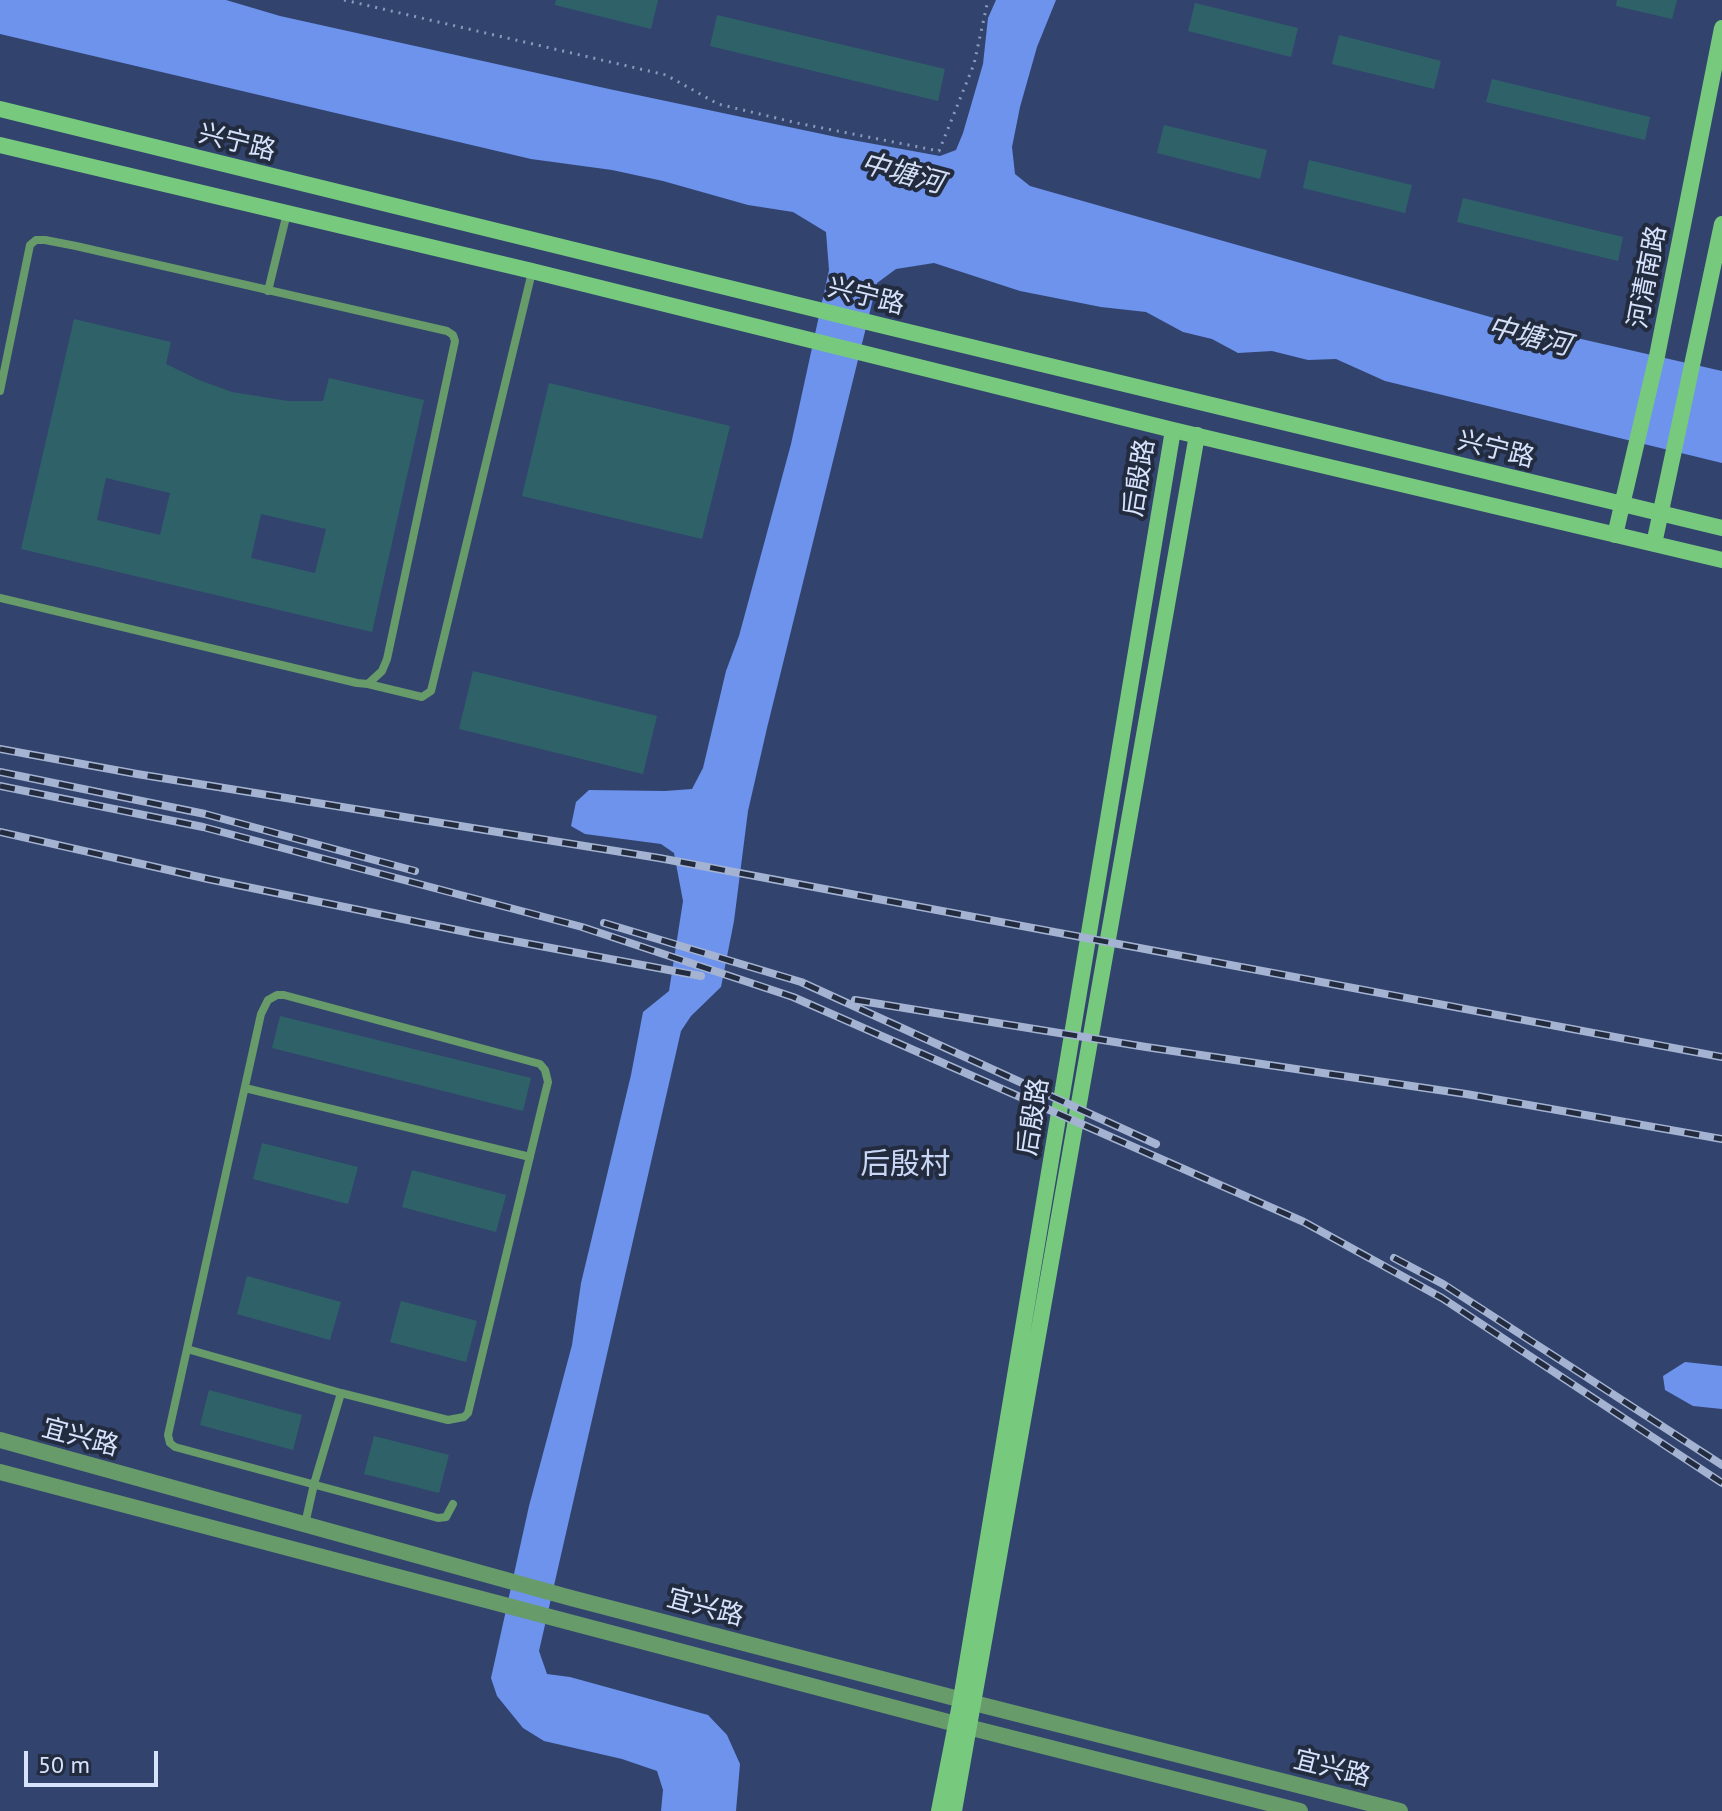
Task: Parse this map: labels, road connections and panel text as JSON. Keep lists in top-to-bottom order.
{
  "streets": {
    "main road": ["兴宁路", "河清南路", "后殷路"],
    "street": ["宜兴路"]
  },
  "crossings": [
    ["兴宁路", "河清南路"],
    ["后殷路", "宜兴路"]
  ],
  "districts": ["后殷村"],
  "water": ["中塘河"],
  "scale_bar": "50 m"
}
